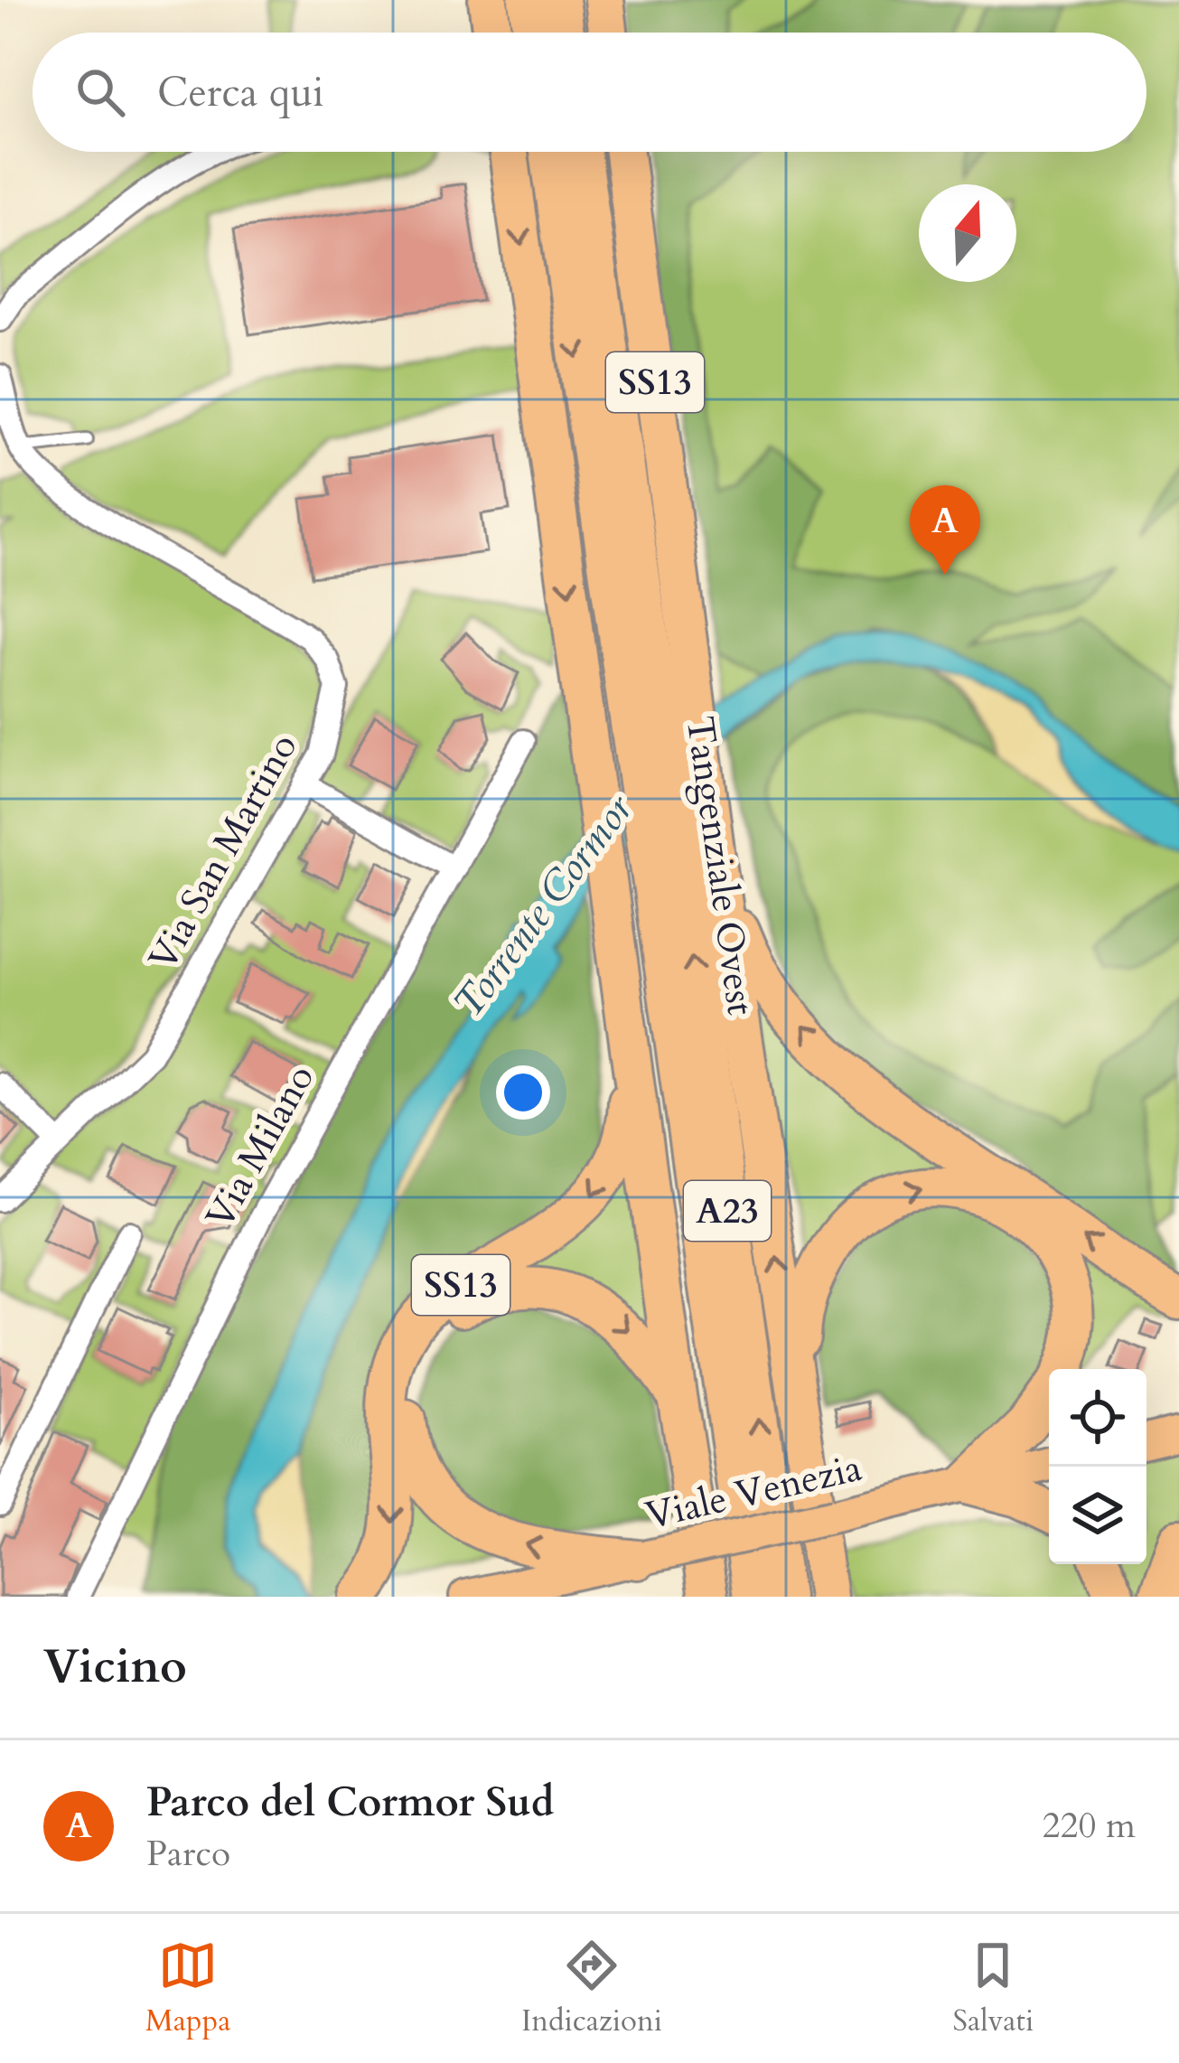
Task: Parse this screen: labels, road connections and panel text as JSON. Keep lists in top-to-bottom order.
{
  "streets": {
    "highway": ["SS13", "Tangenziale Ovest", "A23"],
    "main road": ["Viale Venezia"],
    "street": ["Via San Martino", "Via Milano"]
  },
  "water": ["Torrente Cormor"],
  "north": "top",
  "page": {
    "search": "Cerca qui",
    "pins": "A",
    "heading": "Vicino",
    "list": [
      {
        "mark": "A",
        "name": "Parco del Cormor Sud",
        "note": "Parco",
        "value": "220 m"
      }
    ],
    "nav": ["Mappa", "Indicazioni", "Salvati"]
  }
}
